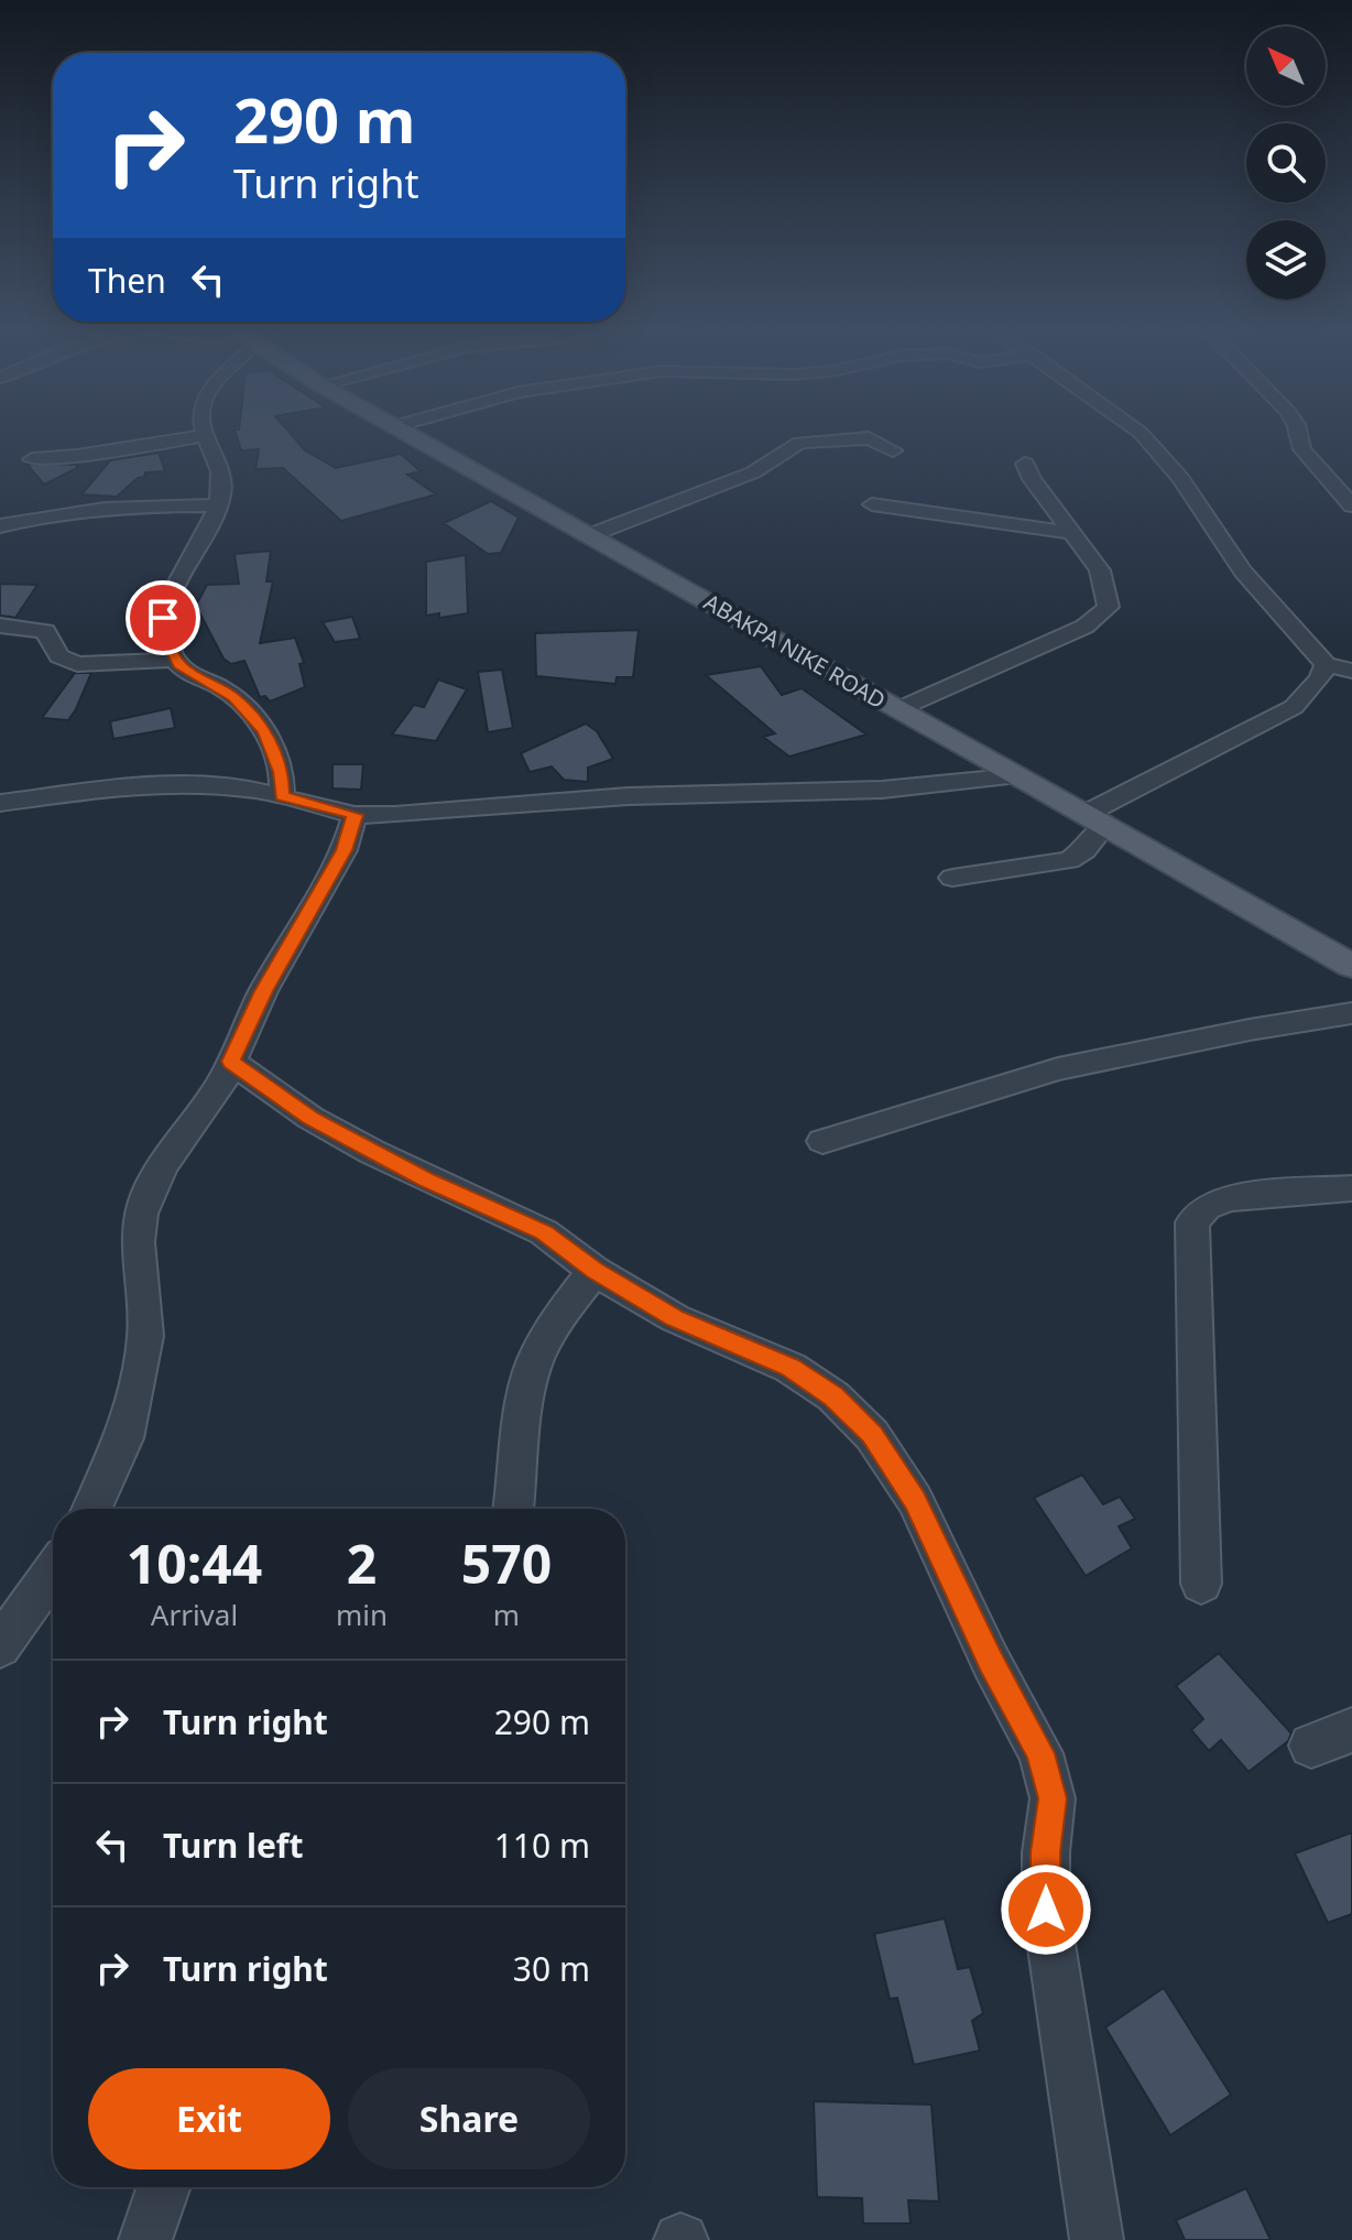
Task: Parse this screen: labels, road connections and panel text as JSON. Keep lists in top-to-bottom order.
{
  "streets": {
    "main road": ["ABAKPA NIKE ROAD"]
  },
  "north": "top left",
  "page": {
    "turn": ["290 m", "Turn right"],
    "then": "Then",
    "eta": [
      "10:44",
      "Arrival",
      "2",
      "min",
      "570",
      "m"
    ],
    "list": [
      {
        "name": "Turn right",
        "value": "290 m"
      },
      {
        "name": "Turn left",
        "value": "110 m"
      },
      {
        "name": "Turn right",
        "value": "30 m"
      }
    ],
    "buttons": ["Exit", "Share"]
  }
}
